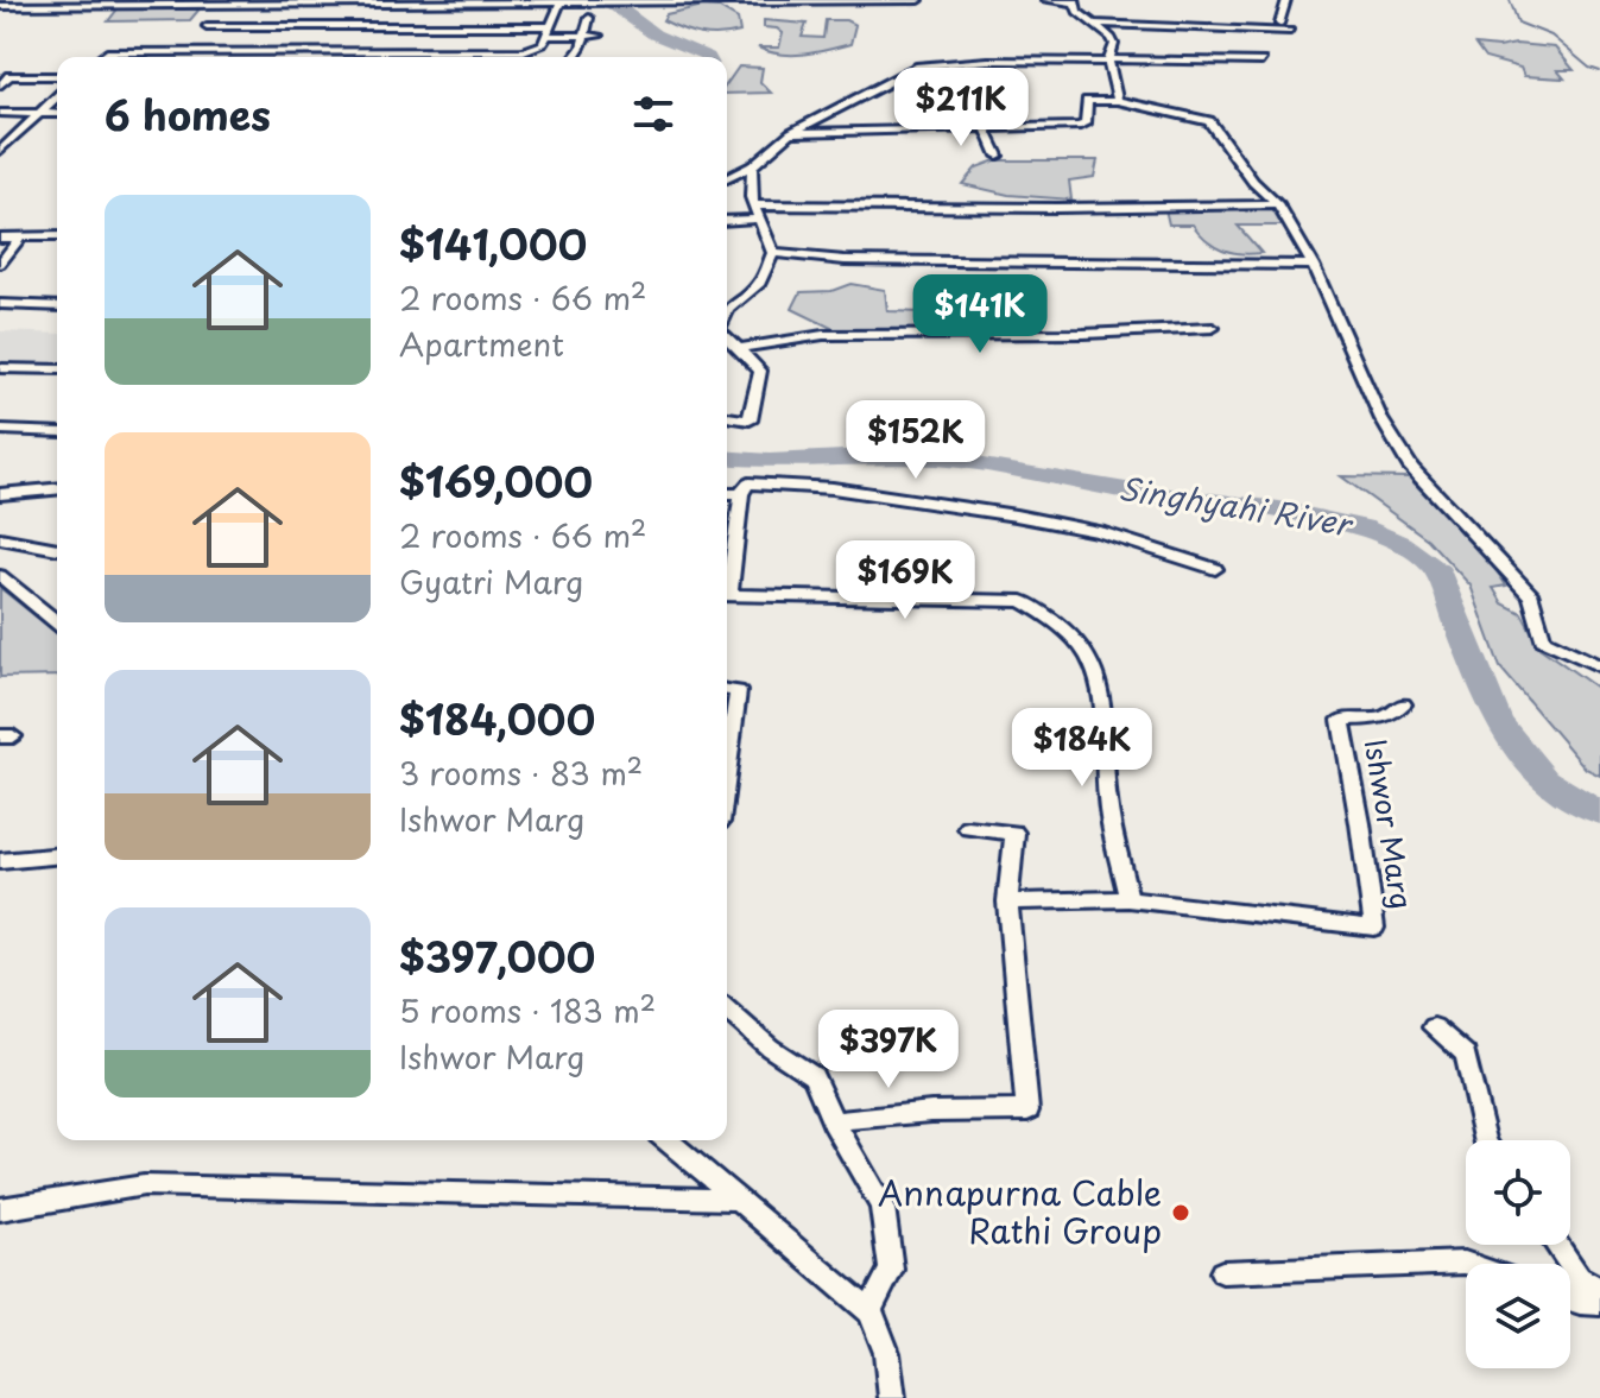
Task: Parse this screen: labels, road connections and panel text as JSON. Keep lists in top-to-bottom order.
{
  "streets": {
    "street": ["Ishwor Marg"]
  },
  "water": ["Singhyahi River"],
  "places": ["Annapurna Cable Rathi Group"],
  "page": {
    "heading": "6 homes",
    "price": [
      "$211K",
      "$141K",
      "$152K",
      "$169K",
      "$184K",
      "$397K"
    ],
    "list": [
      {
        "name": "$141,000",
        "note": "2 rooms · 66 m² · Apartment"
      },
      {
        "name": "$169,000",
        "note": "2 rooms · 66 m² · Gyatri Marg"
      },
      {
        "name": "$184,000",
        "note": "3 rooms · 83 m² · Ishwor Marg"
      },
      {
        "name": "$397,000",
        "note": "5 rooms · 183 m² · Ishwor Marg"
      }
    ]
  }
}
